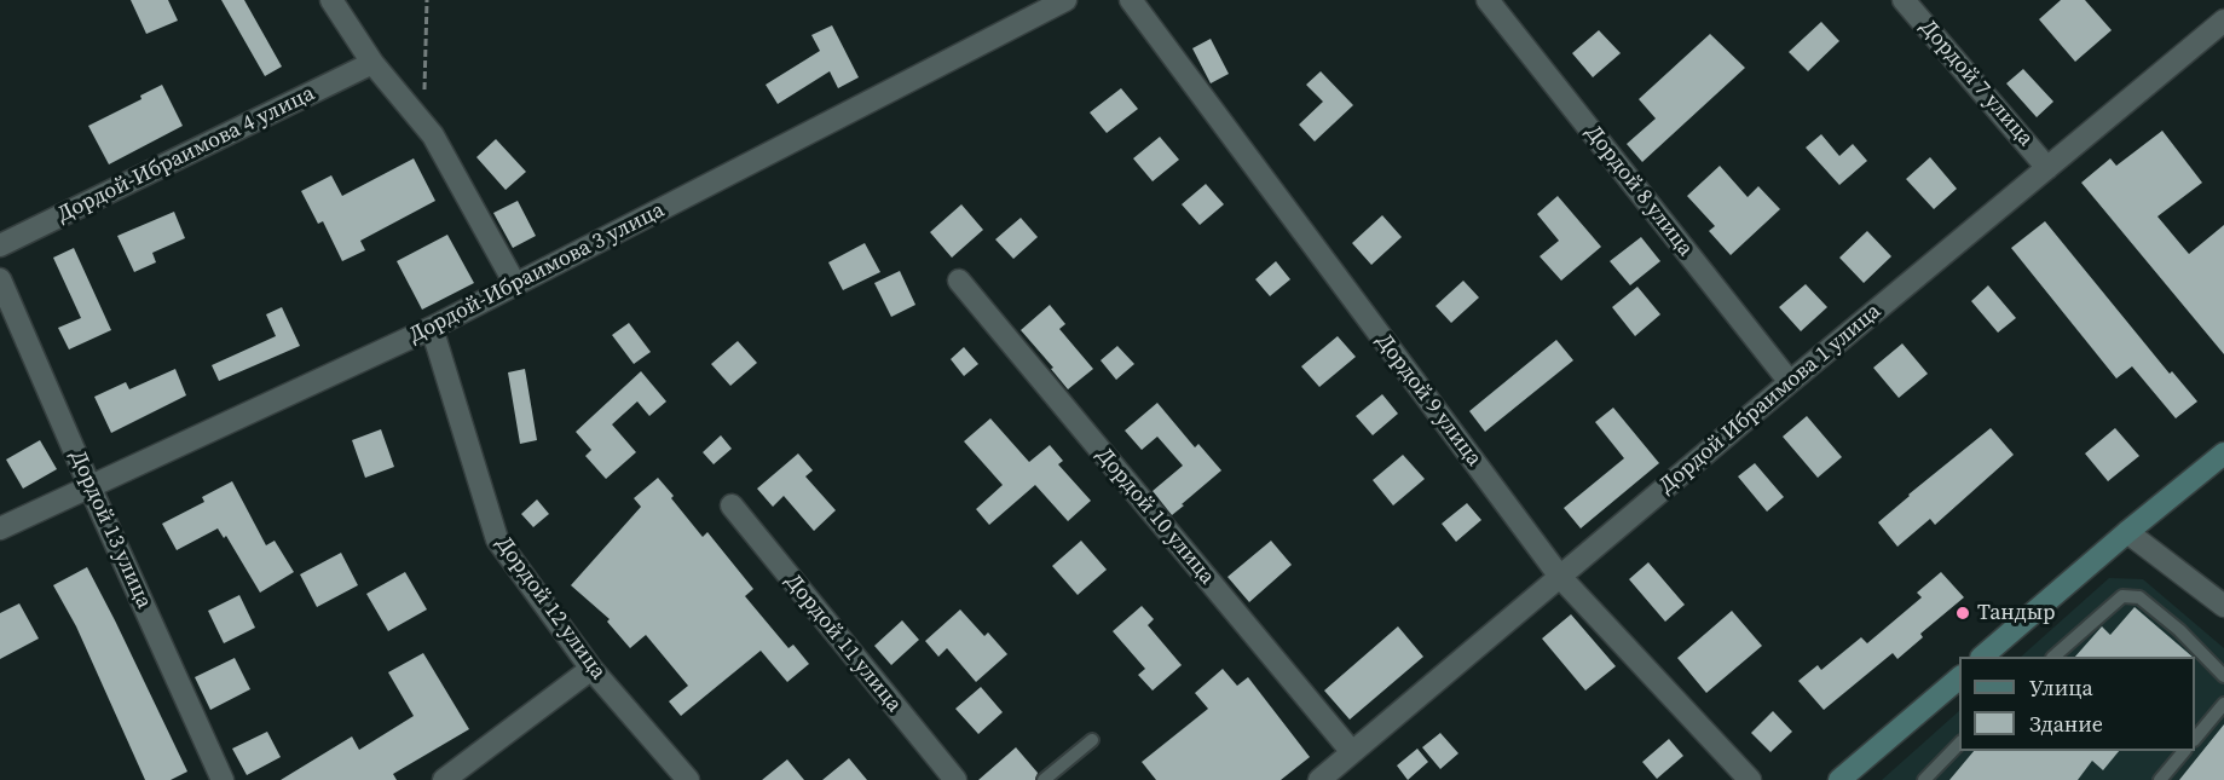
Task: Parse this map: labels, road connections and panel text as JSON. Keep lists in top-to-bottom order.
{
  "streets": {
    "street": [
      "Дордой 7 улица",
      "Дордой-Ибраимова 4 улица",
      "Дордой 8 улица",
      "Дордой-Ибраимова 3 улица",
      "Дордой Ибраимова 1 улица",
      "Дордой 9 улица",
      "Дордой 10 улица",
      "Дордой 13 улица",
      "Дордой 12 улица",
      "Дордой 11 улица"
    ]
  },
  "crossings": [
    ["Дордой 7 улица", "Дордой Ибраимова 1 улица"],
    ["Дордой 8 улица", "Дордой Ибраимова 1 улица"],
    ["Дордой-Ибраимова 3 улица", "Дордой 13 улица"],
    ["Дордой-Ибраимова 3 улица", "Дордой 12 улица"],
    ["Дордой Ибраимова 1 улица", "Дордой 9 улица"],
    ["Дордой Ибраимова 1 улица", "Дордой 10 улица"]
  ],
  "places": ["Тандыр"],
  "legend": ["Улица", "Здание"]
}
